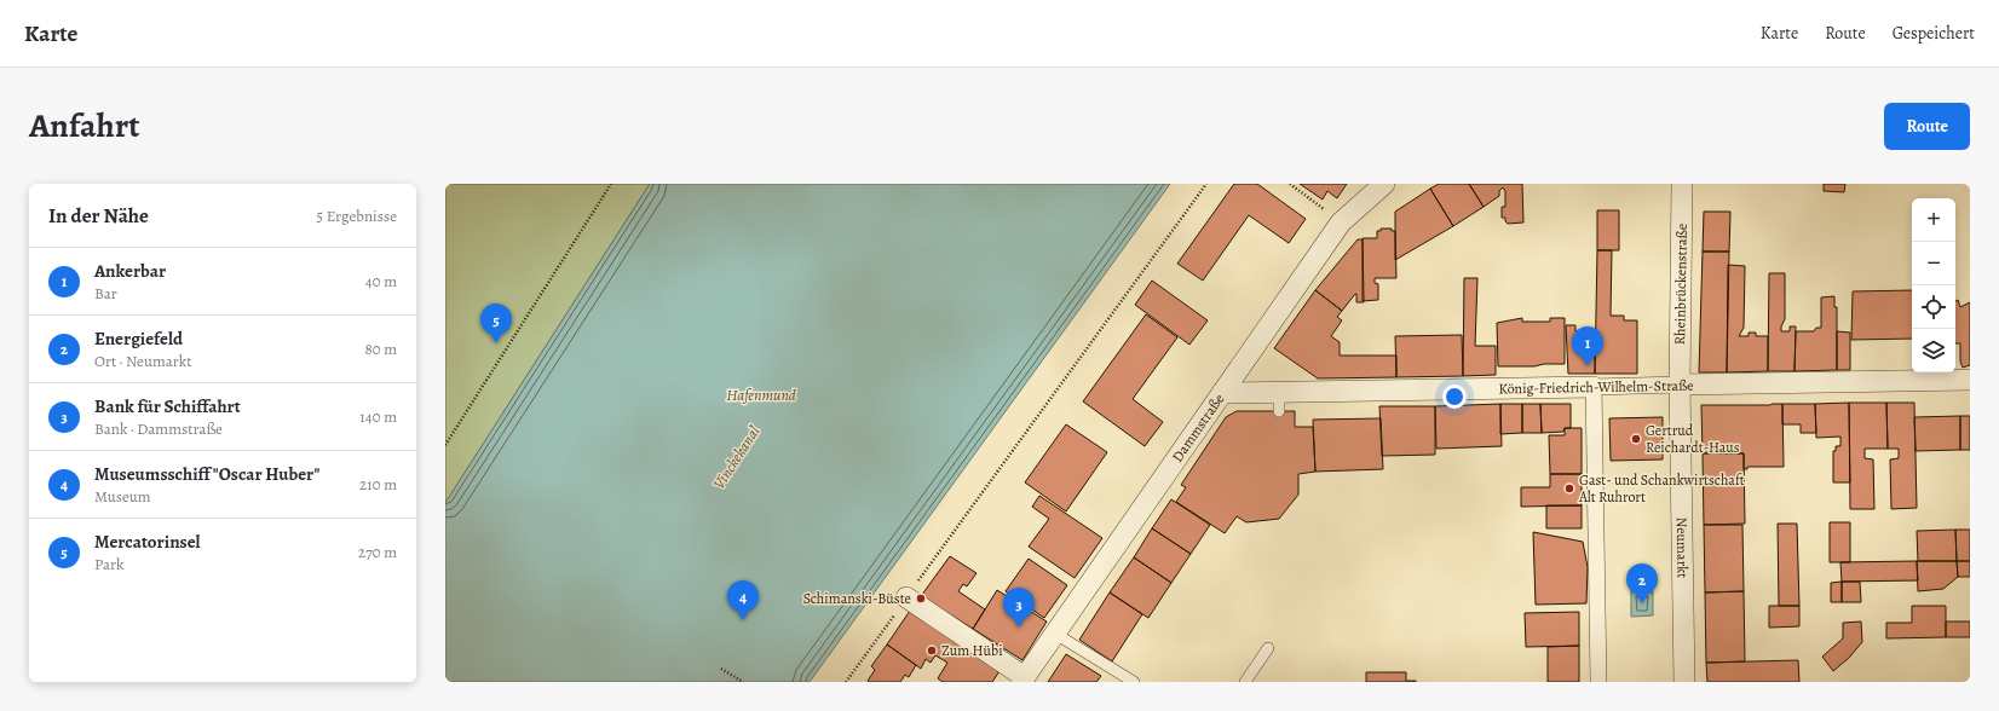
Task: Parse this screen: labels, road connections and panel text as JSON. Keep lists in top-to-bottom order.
{
  "streets": {
    "street": [
      "Rheinbrückenstraße",
      "König-Friedrich-Wilhelm-Straße",
      "Dammstraße",
      "Neumarkt"
    ]
  },
  "crossings": [
    ["Rheinbrückenstraße", "König-Friedrich-Wilhelm-Straße"],
    ["Rheinbrückenstraße", "Neumarkt"],
    ["König-Friedrich-Wilhelm-Straße", "Dammstraße"],
    ["König-Friedrich-Wilhelm-Straße", "Neumarkt"]
  ],
  "water": ["Hafenmund", "Vinckekanal"],
  "places": [
    "Gertrud Reichardt-Haus",
    "Gast- und Schankwirtschaft Alt Ruhrort",
    "Schimanski-Büste",
    "Zum Hübi"
  ],
  "page": {
    "header": "Karte",
    "nav": ["Karte", "Route", "Gespeichert"],
    "title": "Anfahrt",
    "buttons": "Route",
    "heading": ["In der Nähe", "5 Ergebnisse"],
    "map_buttons": ["+", "−"],
    "list": [
      {
        "mark": "1",
        "name": "Ankerbar",
        "note": "Bar",
        "value": "40 m"
      },
      {
        "mark": "2",
        "name": "Energiefeld",
        "note": "Ort · Neumarkt",
        "value": "80 m"
      },
      {
        "mark": "3",
        "name": "Bank für Schiffahrt",
        "note": "Bank · Dammstraße",
        "value": "140 m"
      },
      {
        "mark": "4",
        "name": "Museumsschiff \"Oscar Huber\"",
        "note": "Museum",
        "value": "210 m"
      },
      {
        "mark": "5",
        "name": "Mercatorinsel",
        "note": "Park",
        "value": "270 m"
      }
    ],
    "pins": [
      "5",
      "1",
      "2",
      "4",
      "3"
    ]
  }
}
